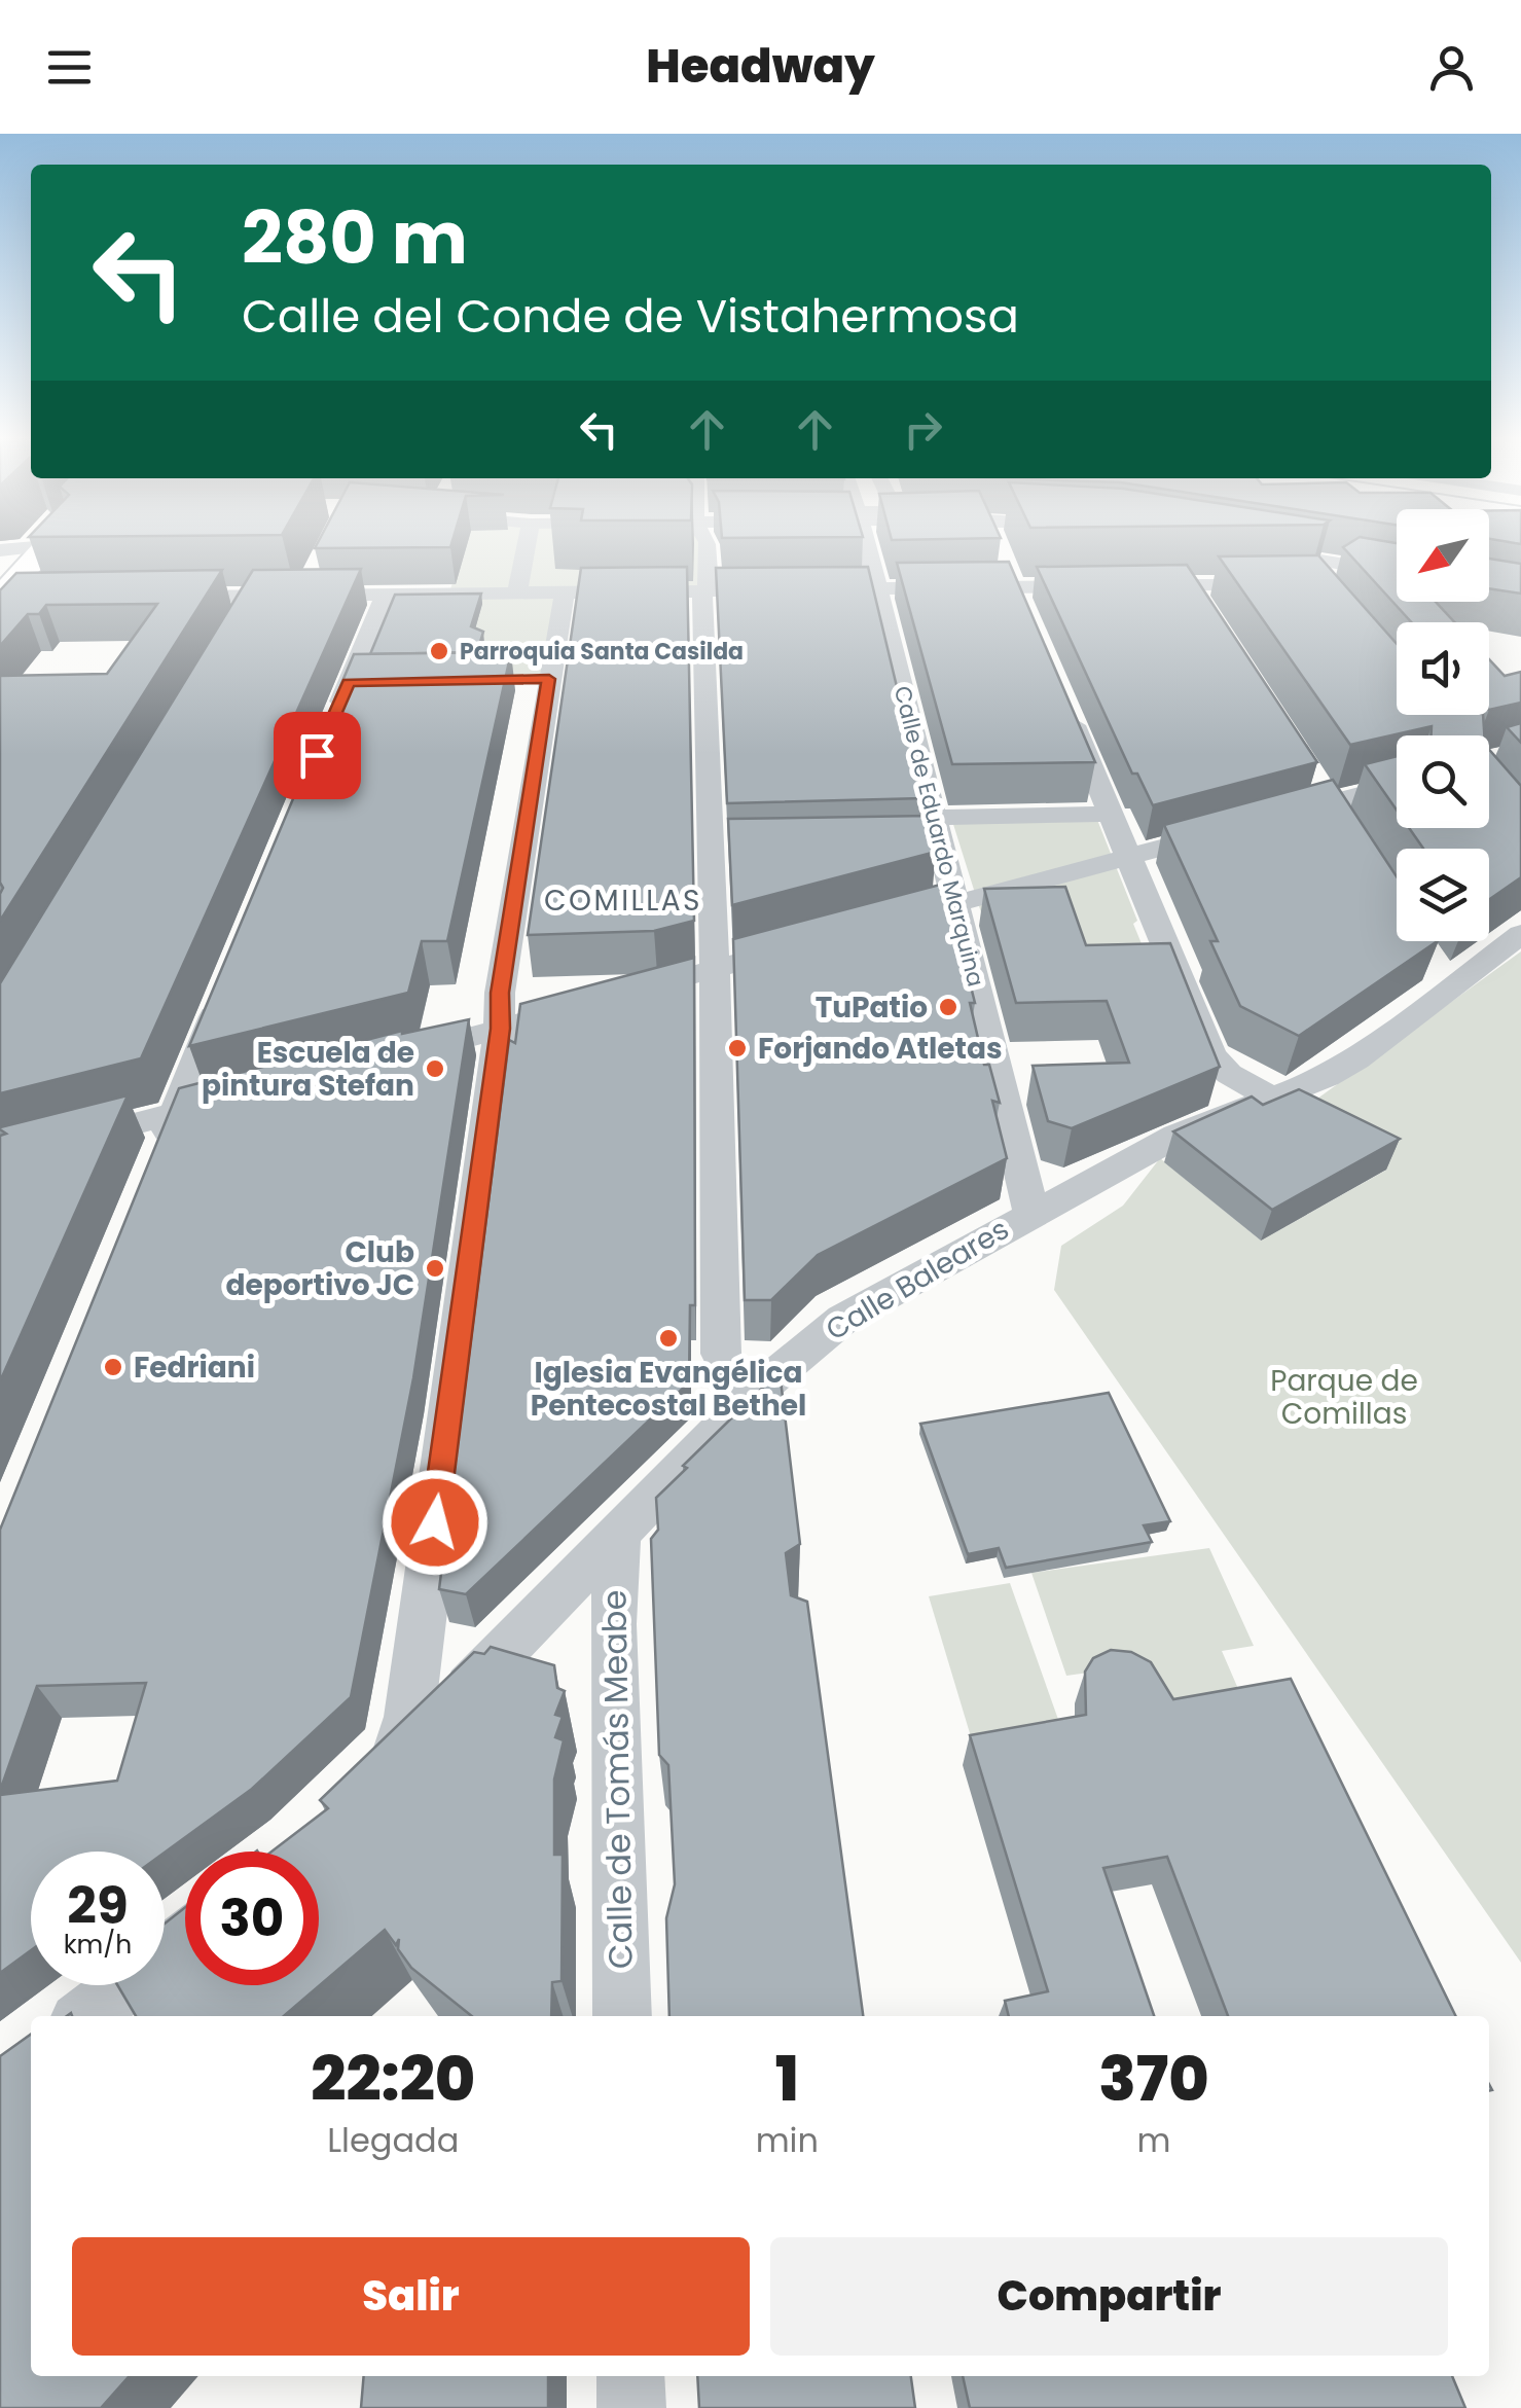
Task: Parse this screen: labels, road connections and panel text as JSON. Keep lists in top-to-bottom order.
{
  "streets": {
    "street": ["Calle de Eduardo Marquina", "Calle Baleares", "Calle de Tomás Meabe"]
  },
  "crossings": [
    ["Calle de Eduardo Marquina", "Calle Baleares"],
    ["Calle Baleares", "Calle de Tomás Meabe"]
  ],
  "districts": ["COMILLAS"],
  "parks": ["Parque de Comillas"],
  "places": [
    "Parroquia Santa Casilda",
    "TuPatio",
    "Forjando Atletas",
    "Escuela de pintura Stefan",
    "Club deportivo JC",
    "Iglesia Evangélica Pentecostal Bethel",
    "Fedriani"
  ],
  "north": "bottom left",
  "page": {
    "header": "Headway",
    "turn": ["280 m", "Calle del Conde de Vistahermosa"],
    "speed": "29 km/h",
    "limit": "30",
    "eta": [
      "22:20",
      "Llegada",
      "1",
      "min",
      "370",
      "m"
    ],
    "buttons": ["Salir", "Compartir"]
  }
}
